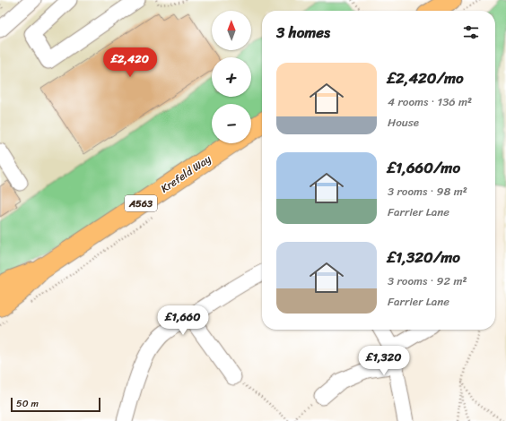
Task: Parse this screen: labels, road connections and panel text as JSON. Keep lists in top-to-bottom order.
{
  "streets": {
    "highway": ["Krefeld Way", "A563"]
  },
  "scale_bar": "50 m",
  "north": "top",
  "page": {
    "map_buttons": ["+", "−"],
    "heading": "3 homes",
    "price": ["£2,420", "£1,660", "£1,320"],
    "list": [
      {
        "name": "£2,420/mo",
        "note": "4 rooms · 136 m² · House"
      },
      {
        "name": "£1,660/mo",
        "note": "3 rooms · 98 m² · Farrier Lane"
      },
      {
        "name": "£1,320/mo",
        "note": "3 rooms · 92 m² · Farrier Lane"
      }
    ],
    "scale": "50 m"
  }
}
